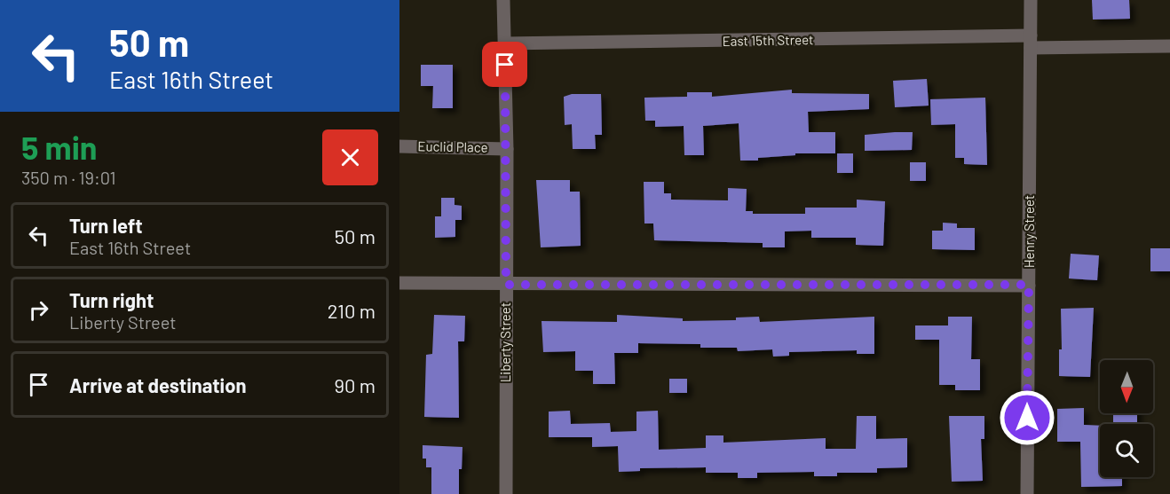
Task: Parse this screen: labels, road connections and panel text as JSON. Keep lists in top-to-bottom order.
{
  "streets": {
    "street": [
      "East 15th Street",
      "Euclid Place",
      "Henry Street",
      "Liberty Street"
    ]
  },
  "crossings": [
    ["East 15th Street", "Henry Street"],
    ["East 15th Street", "Liberty Street"],
    ["Euclid Place", "Liberty Street"]
  ],
  "north": "bottom",
  "page": {
    "turn": ["50 m", "East 16th Street"],
    "heading": ["5 min", "350 m · 19:01"],
    "list": [
      {
        "name": "Turn left",
        "note": "East 16th Street",
        "value": "50 m"
      },
      {
        "name": "Turn right",
        "note": "Liberty Street",
        "value": "210 m"
      },
      {
        "name": "Arrive at destination",
        "value": "90 m"
      }
    ]
  }
}
